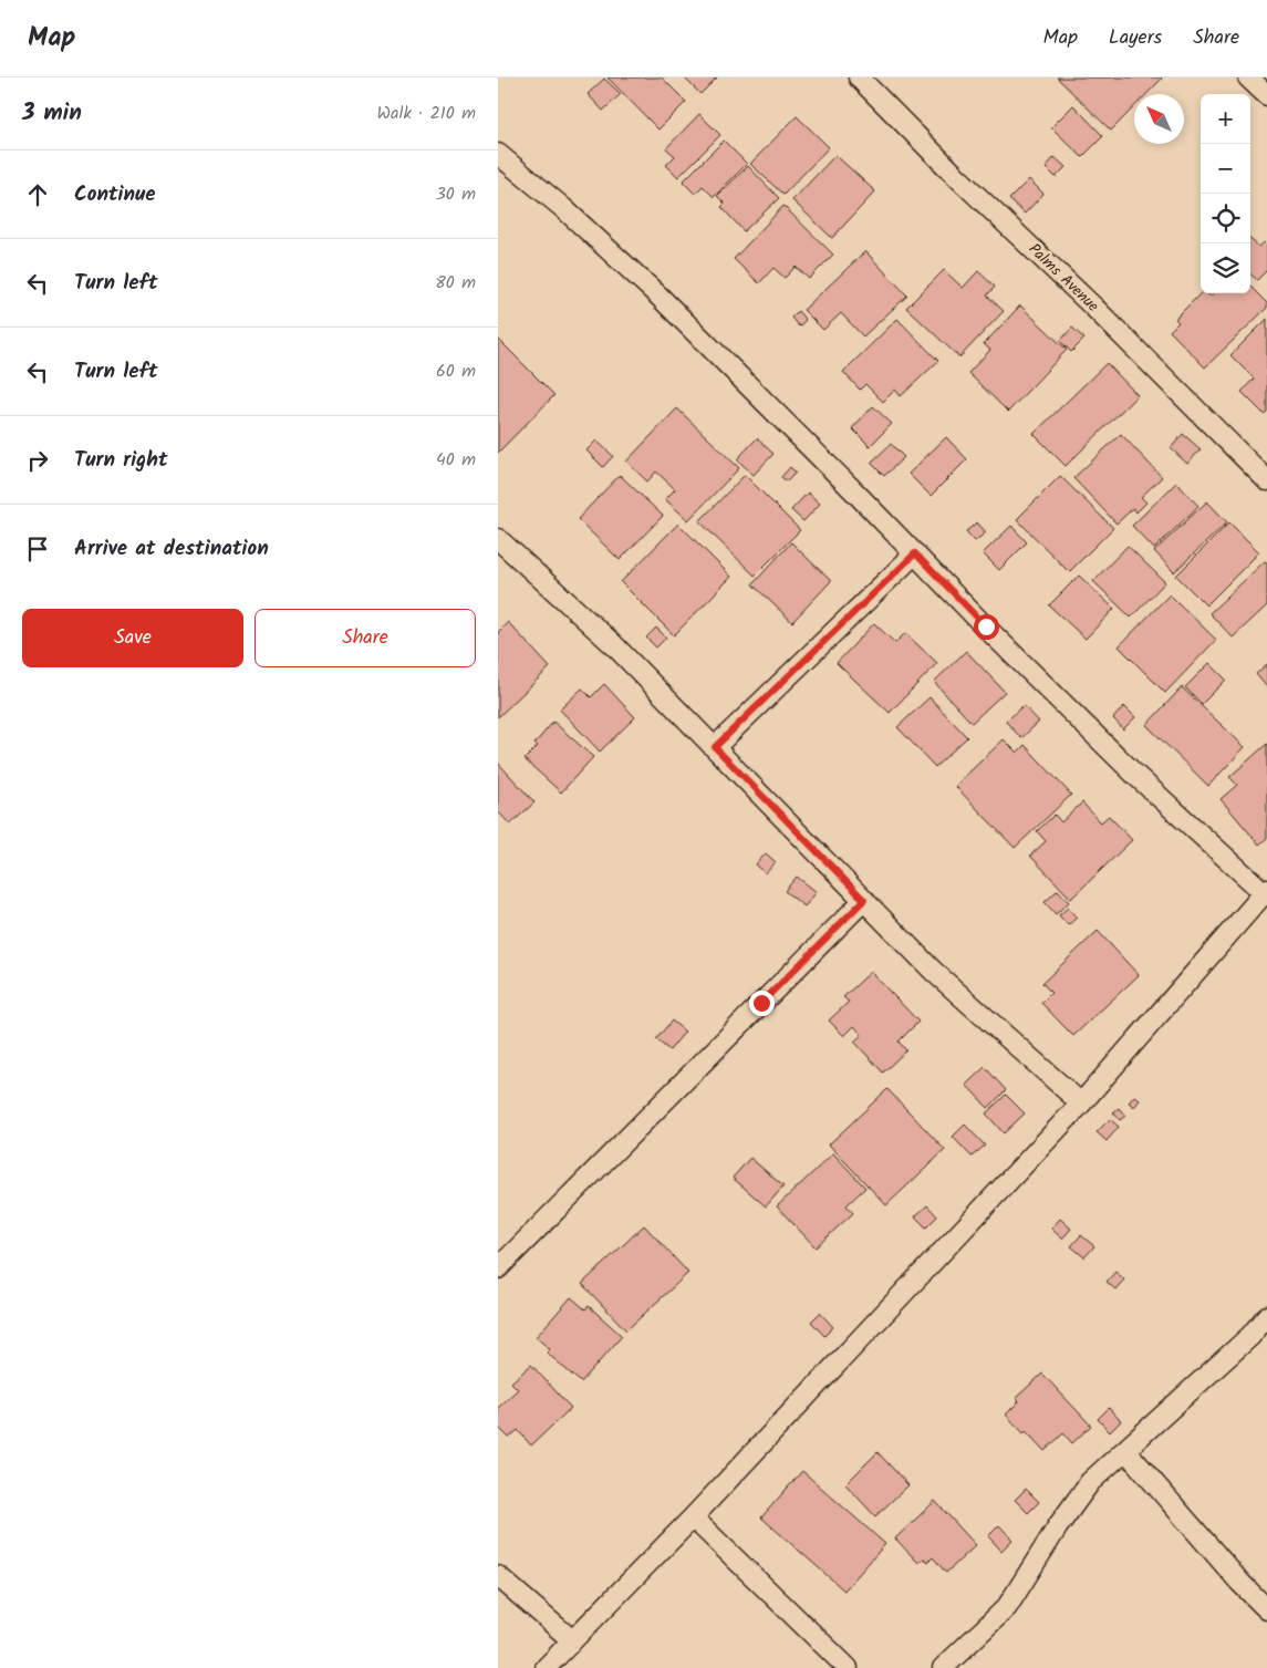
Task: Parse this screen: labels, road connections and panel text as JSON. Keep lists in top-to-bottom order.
{
  "streets": {
    "street": ["Palms Avenue"]
  },
  "north": "top left",
  "page": {
    "header": "Map",
    "nav": ["Map", "Layers", "Share"],
    "heading": ["3 min", "Walk · 210 m"],
    "map_buttons": ["+", "−"],
    "list": [
      ["Continue", "30 m"],
      ["Turn left", "80 m"],
      ["Turn left", "60 m"],
      ["Turn right", "40 m"],
      "Arrive at destination"
    ],
    "buttons": ["Save", "Share"]
  }
}
